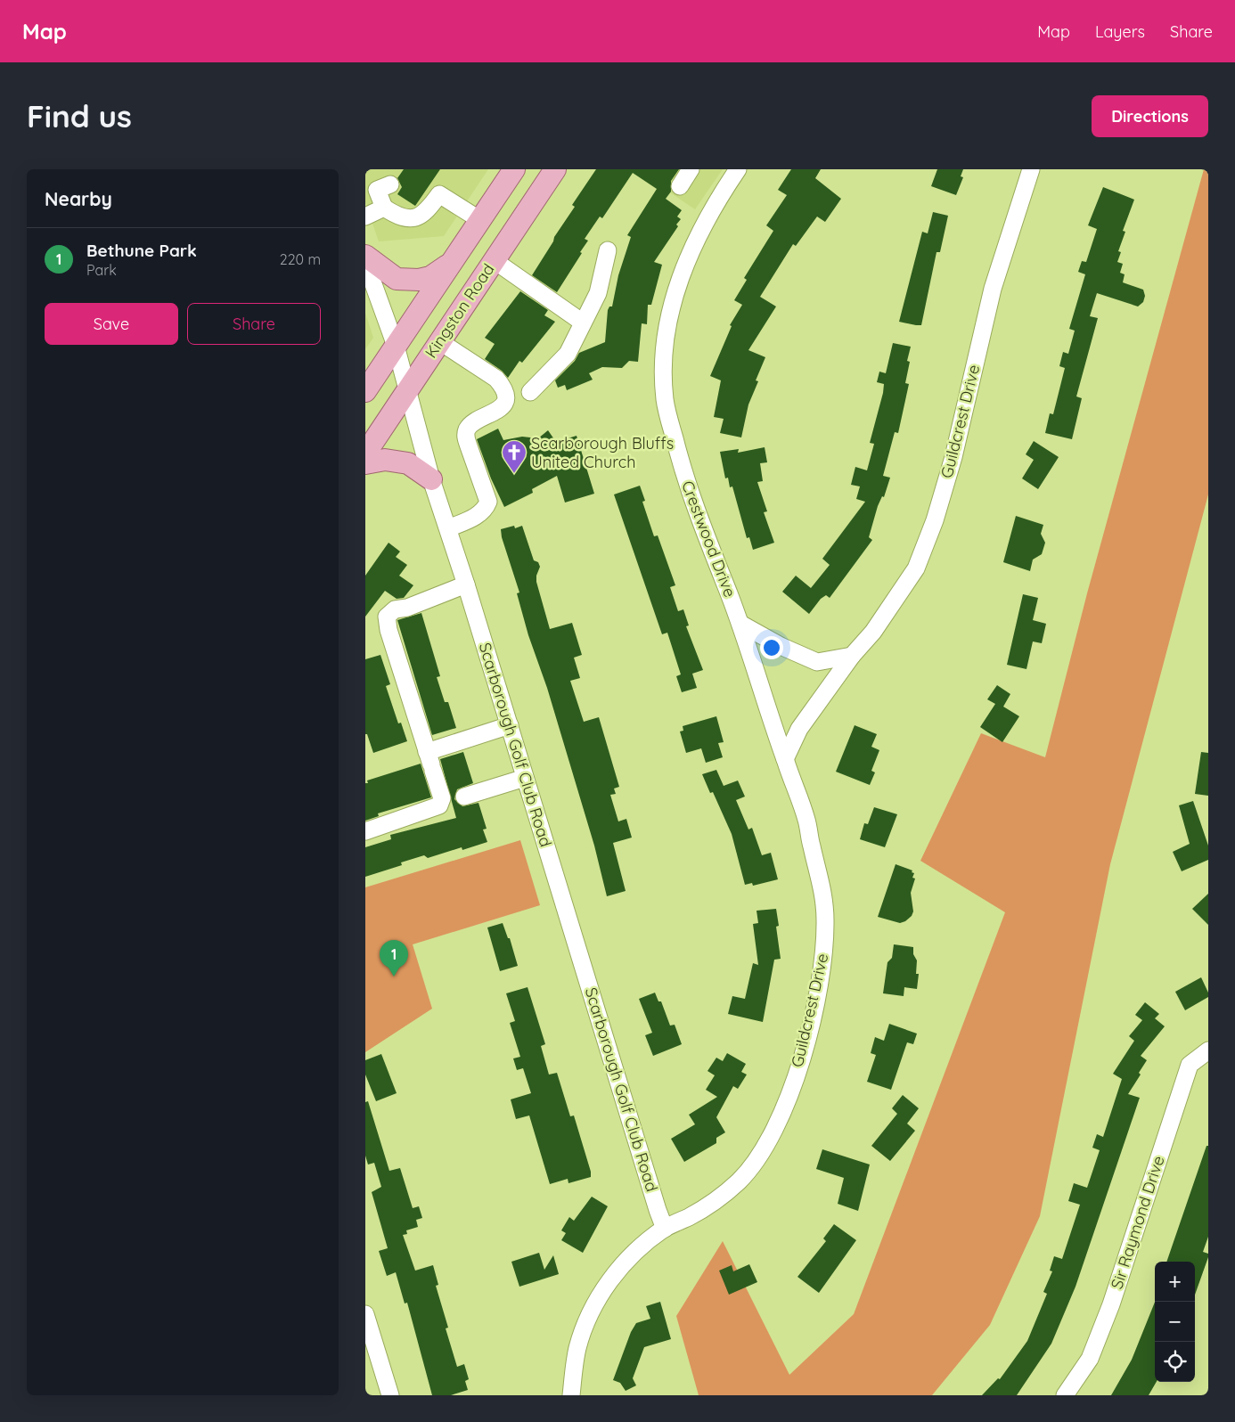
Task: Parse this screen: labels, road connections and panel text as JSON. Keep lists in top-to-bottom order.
{
  "streets": {
    "main road": ["Kingston Road"],
    "street": [
      "Guildcrest Drive",
      "Crestwood Drive",
      "Scarborough Golf Club Road",
      "Sir Raymond Drive"
    ]
  },
  "crossings": [
    ["Kingston Road", "Scarborough Golf Club Road"],
    ["Guildcrest Drive", "Crestwood Drive"],
    ["Guildcrest Drive", "Scarborough Golf Club Road"]
  ],
  "places": {
    "church": ["Scarborough Bluffs United Church"]
  },
  "page": {
    "header": "Map",
    "nav": ["Map", "Layers", "Share"],
    "buttons": [
      "Directions",
      ["Save", "Share"]
    ],
    "title": "Find us",
    "heading": "Nearby",
    "list": [
      {
        "mark": "1",
        "name": "Bethune Park",
        "note": "Park",
        "value": "220 m"
      }
    ],
    "pins": "1",
    "map_buttons": ["+", "−"]
  }
}
